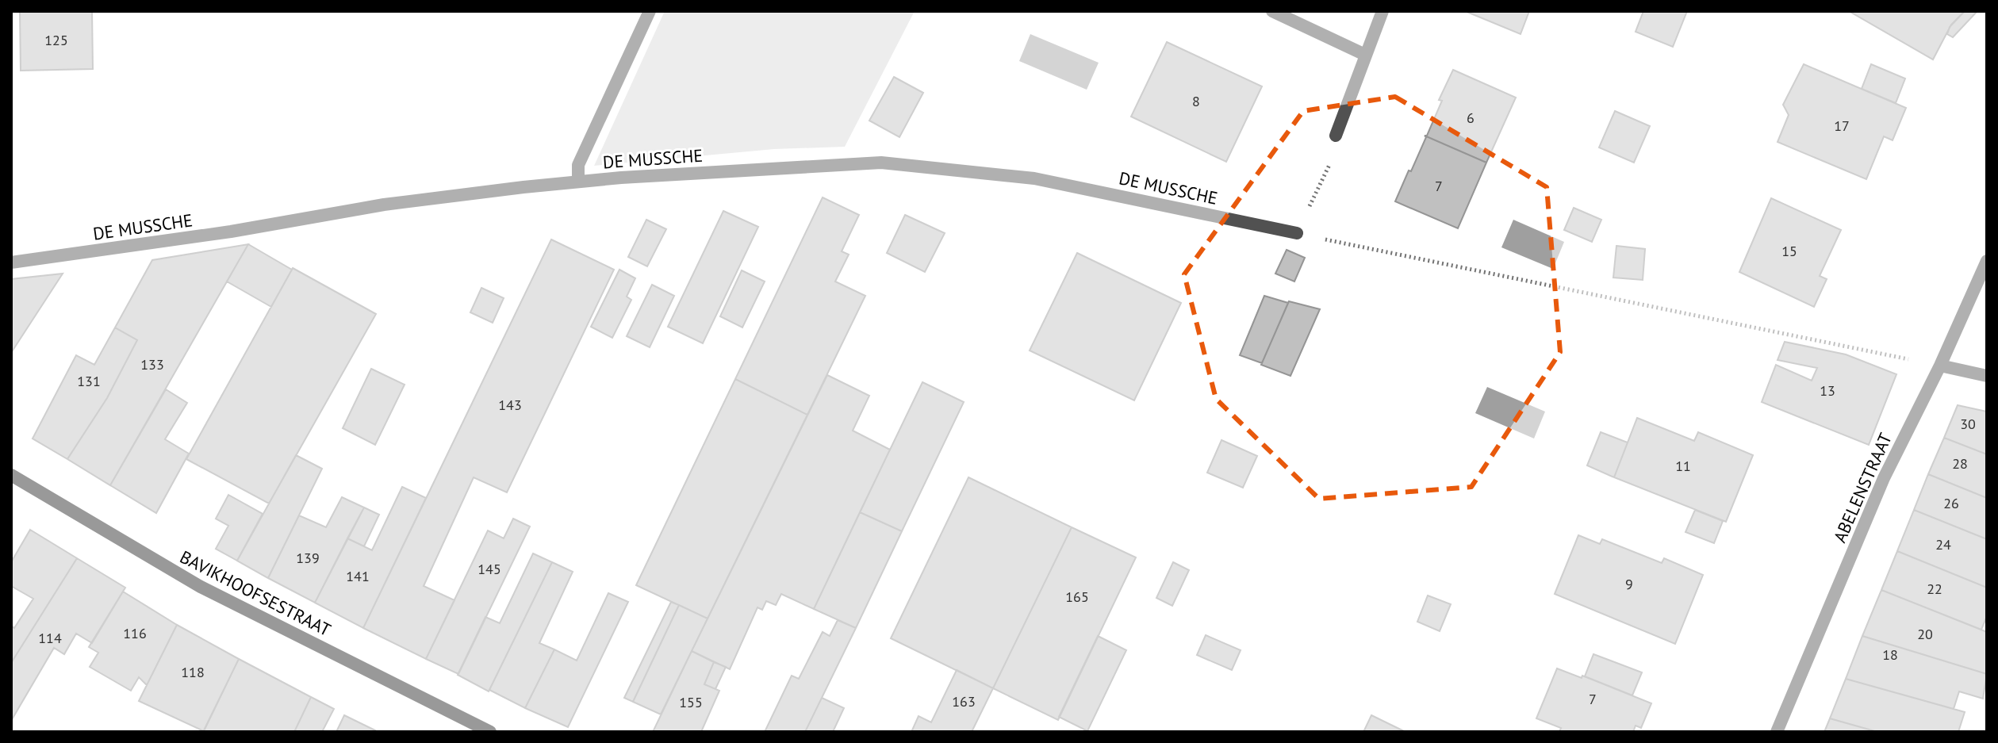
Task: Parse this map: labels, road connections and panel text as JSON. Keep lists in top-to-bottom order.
{
  "streets": {
    "street": ["DE MUSSCHE", "ABELENSTRAAT", "BAVIKHOOFSESTRAAT"]
  },
  "house_numbers": [
    "125",
    "8",
    "6",
    "17",
    "7",
    "15",
    "133",
    "131",
    "13",
    "143",
    "30",
    "28",
    "11",
    "26",
    "24",
    "139",
    "145",
    "141",
    "9",
    "22",
    "165",
    "116",
    "20",
    "114",
    "18",
    "118",
    "7",
    "163",
    "155"
  ]
}
